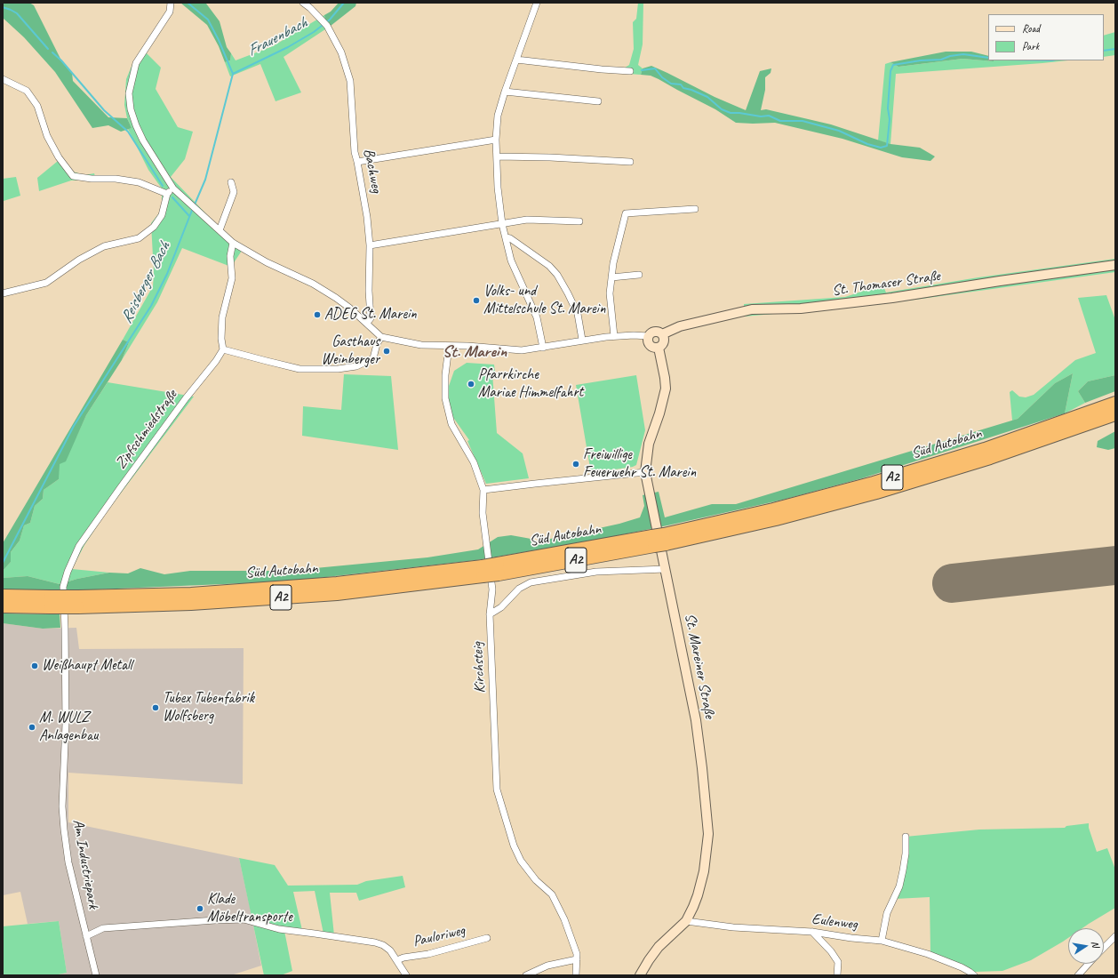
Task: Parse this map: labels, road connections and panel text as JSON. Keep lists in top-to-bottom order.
{
  "streets": {
    "highway": ["Süd Autobahn", "A2"],
    "main road": ["St. Thomaser Straße", "St. Mareiner Straße"],
    "street": [
      "Bachweg",
      "Zipfschmiedstraße",
      "Kirchsteig",
      "Am Industriepark",
      "Eulenweg",
      "Pauloriweg"
    ]
  },
  "crossings": [
    ["St. Thomaser Straße", "St. Mareiner Straße"],
    ["Zipfschmiedstraße", "Am Industriepark"],
    ["St. Mareiner Straße", "Eulenweg"]
  ],
  "districts": ["St. Marein"],
  "water": ["Frauenbach", "Reisberger Bach"],
  "places": [
    "Volks- und Mittelschule St. Marein",
    "ADEG St. Marein",
    "Gasthaus Weinberger",
    "Pfarrkirche Mariae Himmelfahrt",
    "Freiwillige Feuerwehr St. Marein",
    "Weißhaupt Metall",
    "Tubex Tubenfabrik Wolfsberg",
    "M. WULZ Anlagenbau",
    "Klade Möbeltransporte"
  ],
  "legend": ["Road", "Park"],
  "north": "right"
}
